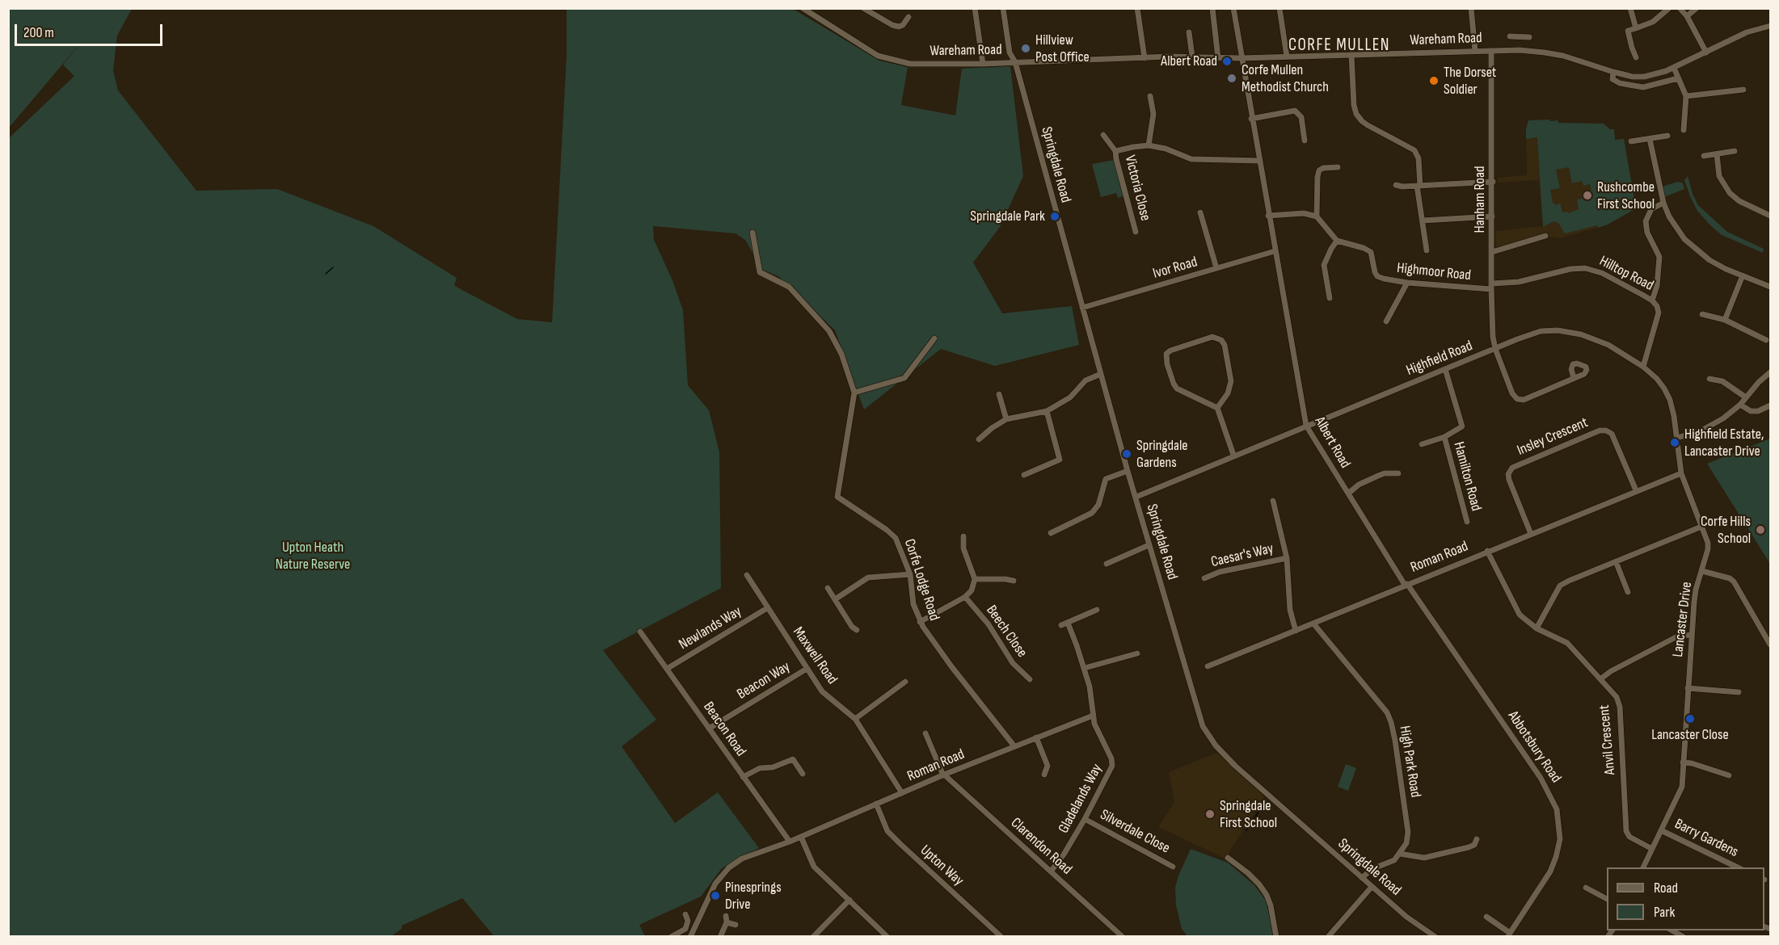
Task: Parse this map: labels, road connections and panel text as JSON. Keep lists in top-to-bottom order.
{
  "streets": {
    "street": [
      "Wareham Road",
      "Springdale Road",
      "Victoria Close",
      "Hanham Road",
      "Ivor Road",
      "Highmoor Road",
      "Hilltop Road",
      "Highfield Road",
      "Insley Crescent",
      "Albert Road",
      "Hamilton Road",
      "Caesar's Way",
      "Roman Road",
      "Corfe Lodge Road",
      "Lancaster Drive",
      "Newlands Way",
      "Beech Close",
      "Maxwell Road",
      "Beacon Way",
      "Beacon Road",
      "Anvil Crescent",
      "Abbotsbury Road",
      "High Park Road",
      "Gladelands Way",
      "Silverdale Close",
      "Barry Gardens",
      "Clarendon Road",
      "Upton Way"
    ]
  },
  "crossings": [
    ["Wareham Road", "Springdale Road"],
    ["Wareham Road", "Hanham Road"],
    ["Wareham Road", "Albert Road"],
    ["Springdale Road", "Ivor Road"],
    ["Springdale Road", "Highfield Road"],
    ["Victoria Close", "Albert Road"],
    ["Hanham Road", "Highmoor Road"],
    ["Hanham Road", "Hilltop Road"],
    ["Hanham Road", "Highfield Road"],
    ["Ivor Road", "Albert Road"],
    ["Highmoor Road", "Hilltop Road"],
    ["Hilltop Road", "Highfield Road"],
    ["Highfield Road", "Albert Road"],
    ["Highfield Road", "Hamilton Road"],
    ["Highfield Road", "Roman Road"],
    ["Highfield Road", "Lancaster Drive"],
    ["Insley Crescent", "Roman Road"],
    ["Albert Road", "Roman Road"],
    ["Albert Road", "Abbotsbury Road"],
    ["Caesar's Way", "Roman Road"],
    ["Roman Road", "Corfe Lodge Road"],
    ["Roman Road", "Lancaster Drive"],
    ["Roman Road", "Maxwell Road"],
    ["Roman Road", "Beacon Road"],
    ["Roman Road", "Anvil Crescent"],
    ["Roman Road", "Abbotsbury Road"],
    ["Roman Road", "High Park Road"],
    ["Roman Road", "Gladelands Way"],
    ["Roman Road", "Clarendon Road"],
    ["Roman Road", "Upton Way"],
    ["Lancaster Drive", "Anvil Crescent"],
    ["Lancaster Drive", "Barry Gardens"],
    ["Newlands Way", "Maxwell Road"],
    ["Newlands Way", "Beacon Road"],
    ["Maxwell Road", "Beacon Way"],
    ["Beacon Way", "Beacon Road"],
    ["Gladelands Way", "Silverdale Close"],
    ["Gladelands Way", "Clarendon Road"]
  ],
  "districts": ["CORFE MULLEN"],
  "parks": ["Upton Heath Nature Reserve"],
  "places": [
    "Hillview Post Office",
    "Albert Road",
    "Corfe Mullen Methodist Church",
    "The Dorset Soldier",
    "Rushcombe First School",
    "Springdale Park",
    "Highfield Estate, Lancaster Drive",
    "Springdale Gardens",
    "Corfe Hills School",
    "Lancaster Close",
    "Springdale First School",
    "Pinesprings Drive"
  ],
  "legend": ["Road", "Park"],
  "scale_bar": "200 m"
}
